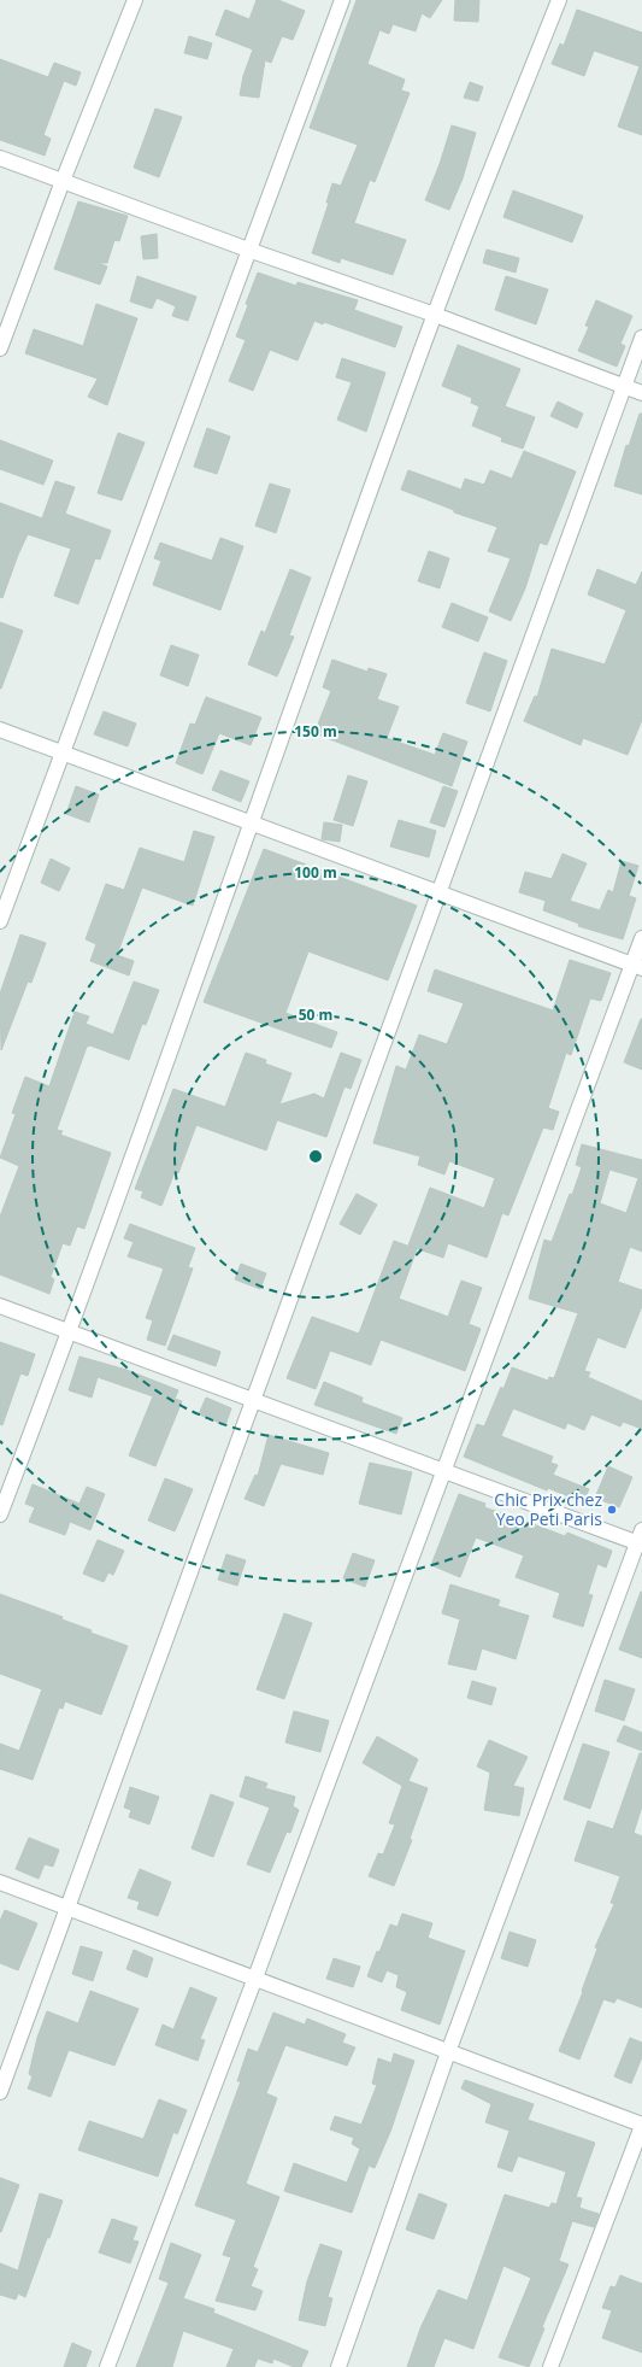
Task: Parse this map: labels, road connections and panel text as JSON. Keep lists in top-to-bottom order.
{
  "places": ["Chic Prix chez Yeo Peti Paris"],
  "rings": ["150 m", "100 m", "50 m"]
}
